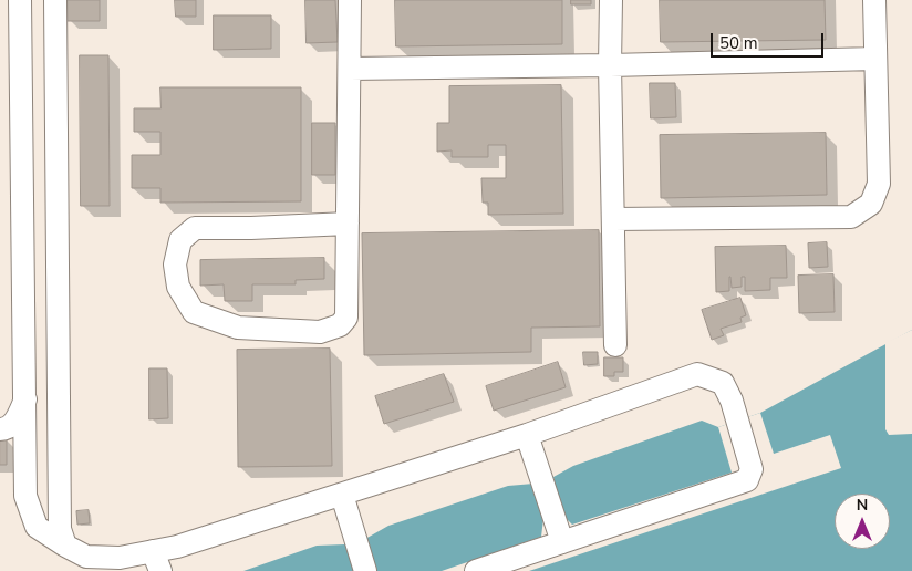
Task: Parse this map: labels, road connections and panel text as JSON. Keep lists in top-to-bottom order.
{
  "scale_bar": "50 m",
  "north": "top"
}
